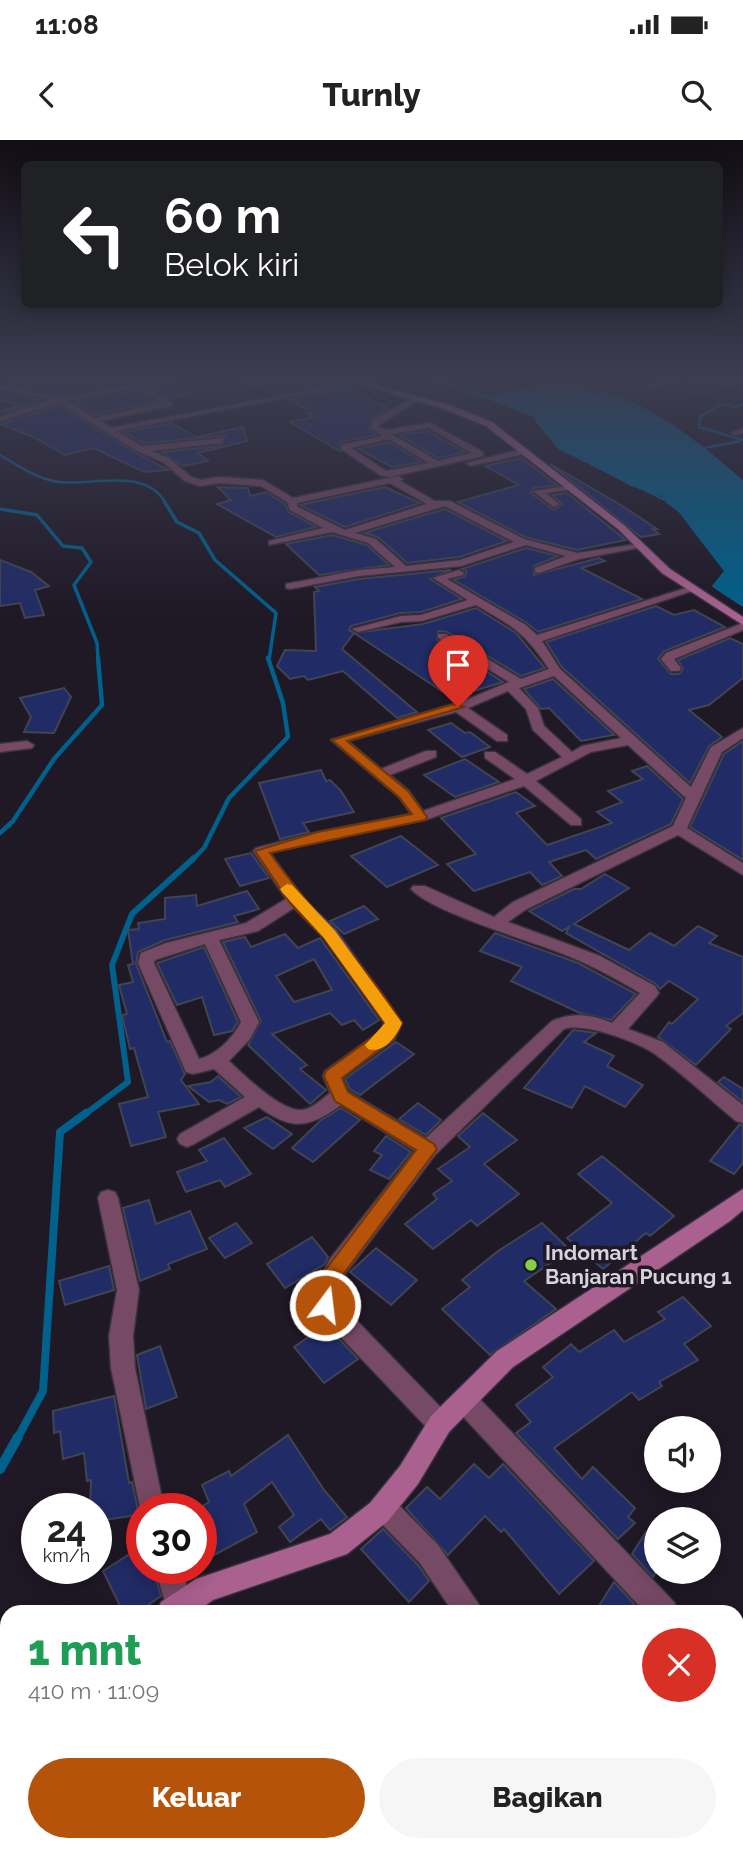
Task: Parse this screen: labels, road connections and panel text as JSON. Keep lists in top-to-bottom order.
{
  "places": ["Indomart Banjaran Pucung 1"],
  "page": {
    "status": "11:08",
    "header": "Turnly",
    "turn": ["60 m", "Belok kiri"],
    "speed": "24 km/h",
    "limit": "30",
    "heading": ["1 mnt", "410 m · 11:09"],
    "buttons": ["Keluar", "Bagikan"]
  }
}
